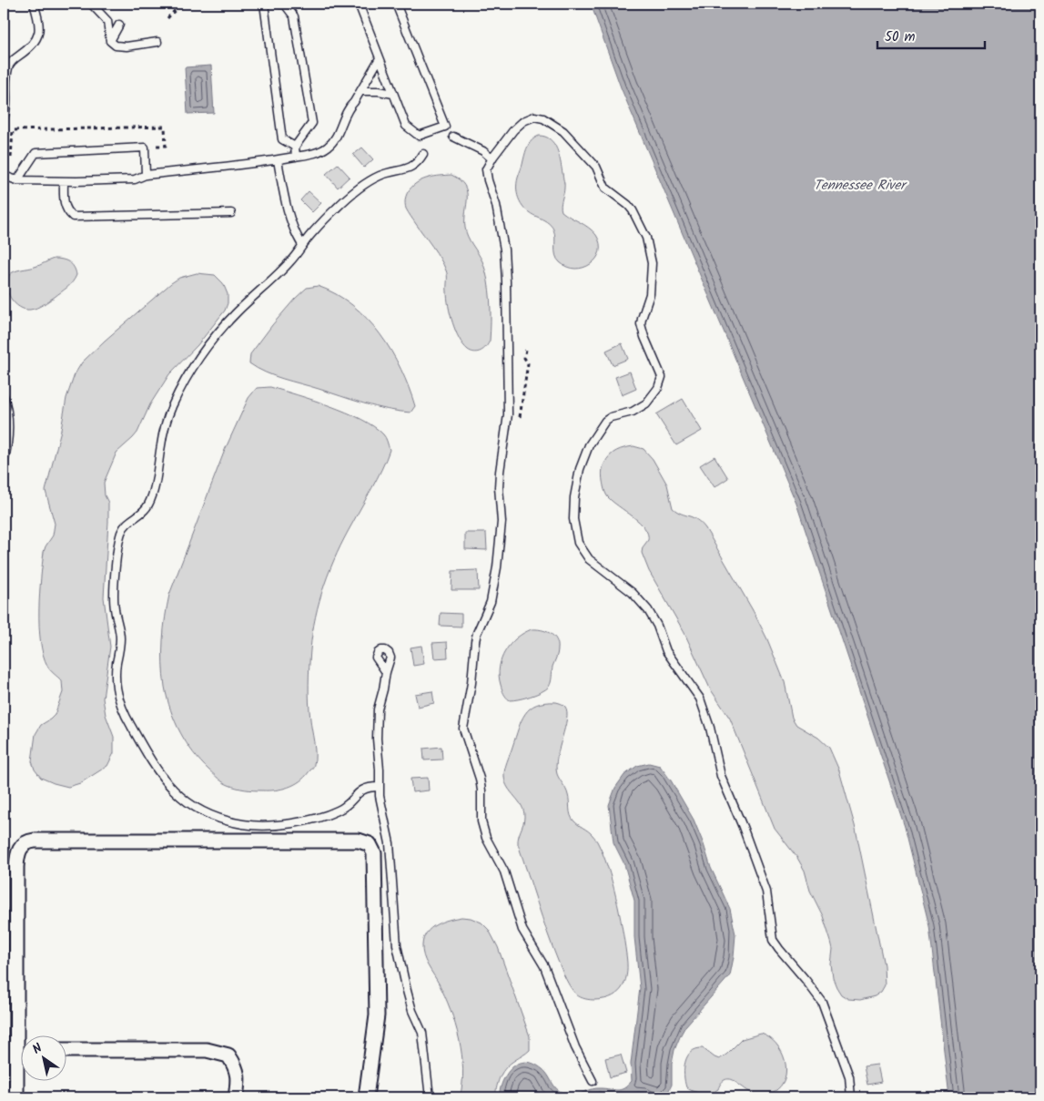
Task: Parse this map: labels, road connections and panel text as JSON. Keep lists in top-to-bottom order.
{
  "water": ["Tennessee River"],
  "scale_bar": "50 m",
  "north": "top left"
}
